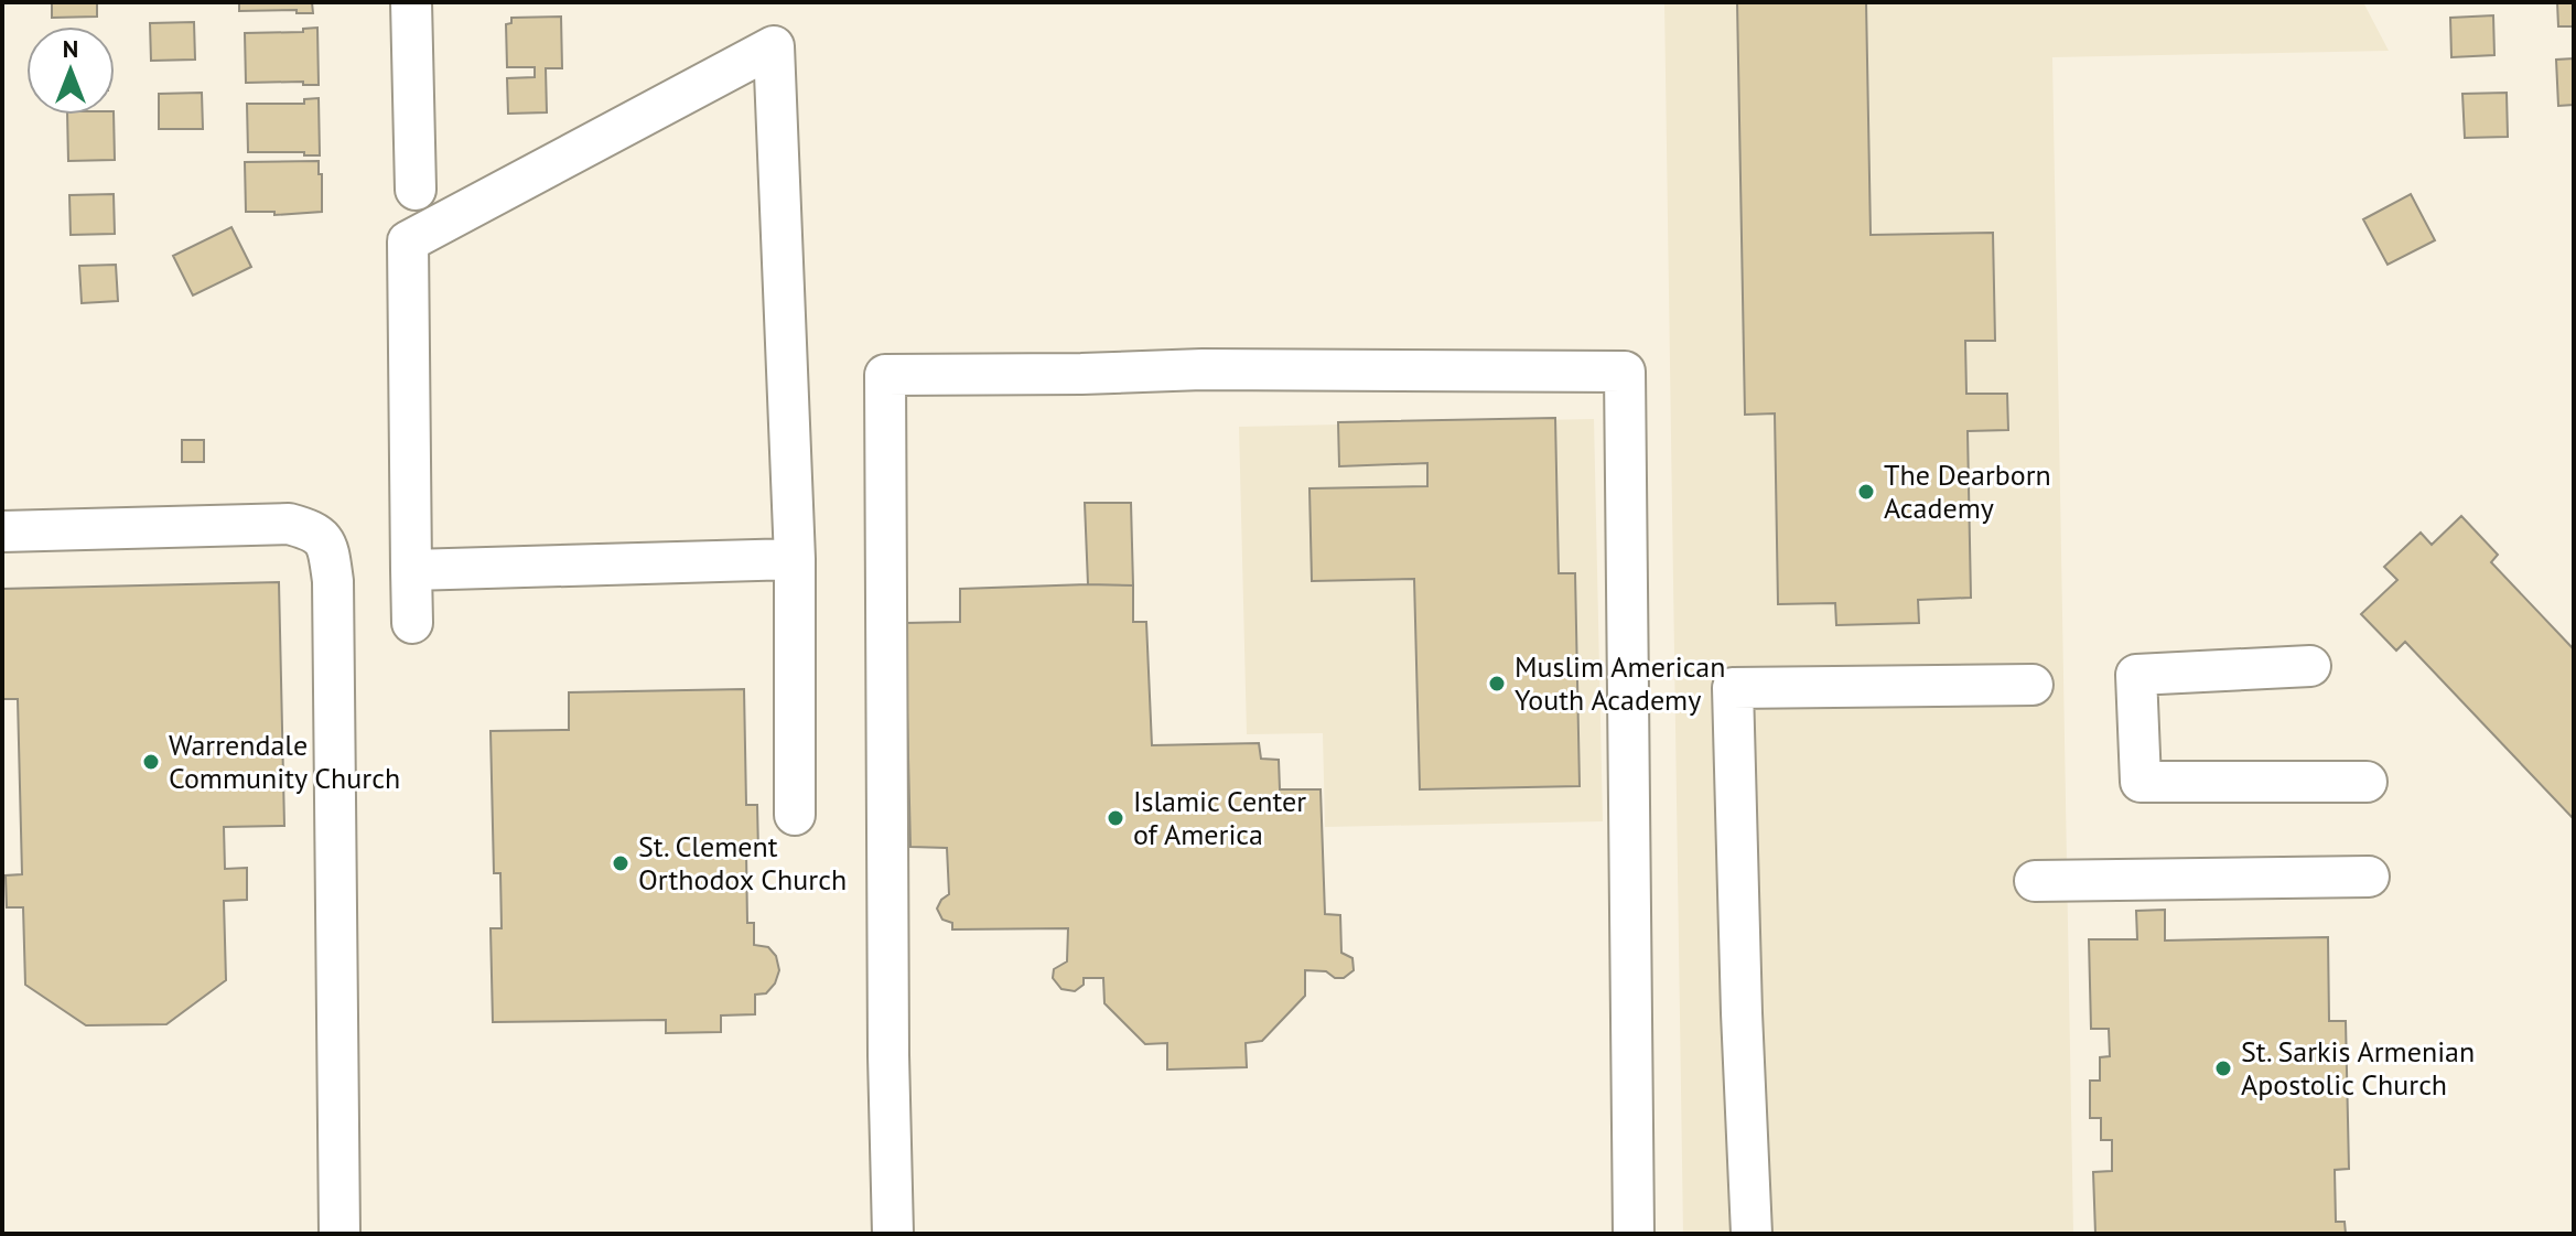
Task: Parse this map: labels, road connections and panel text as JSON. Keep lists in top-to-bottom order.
{
  "places": [
    "The Dearborn Academy",
    "Muslim American Youth Academy",
    "Warrendale Community Church",
    "Islamic Center of America",
    "St. Clement Orthodox Church",
    "St. Sarkis Armenian Apostolic Church"
  ],
  "north": "top"
}
